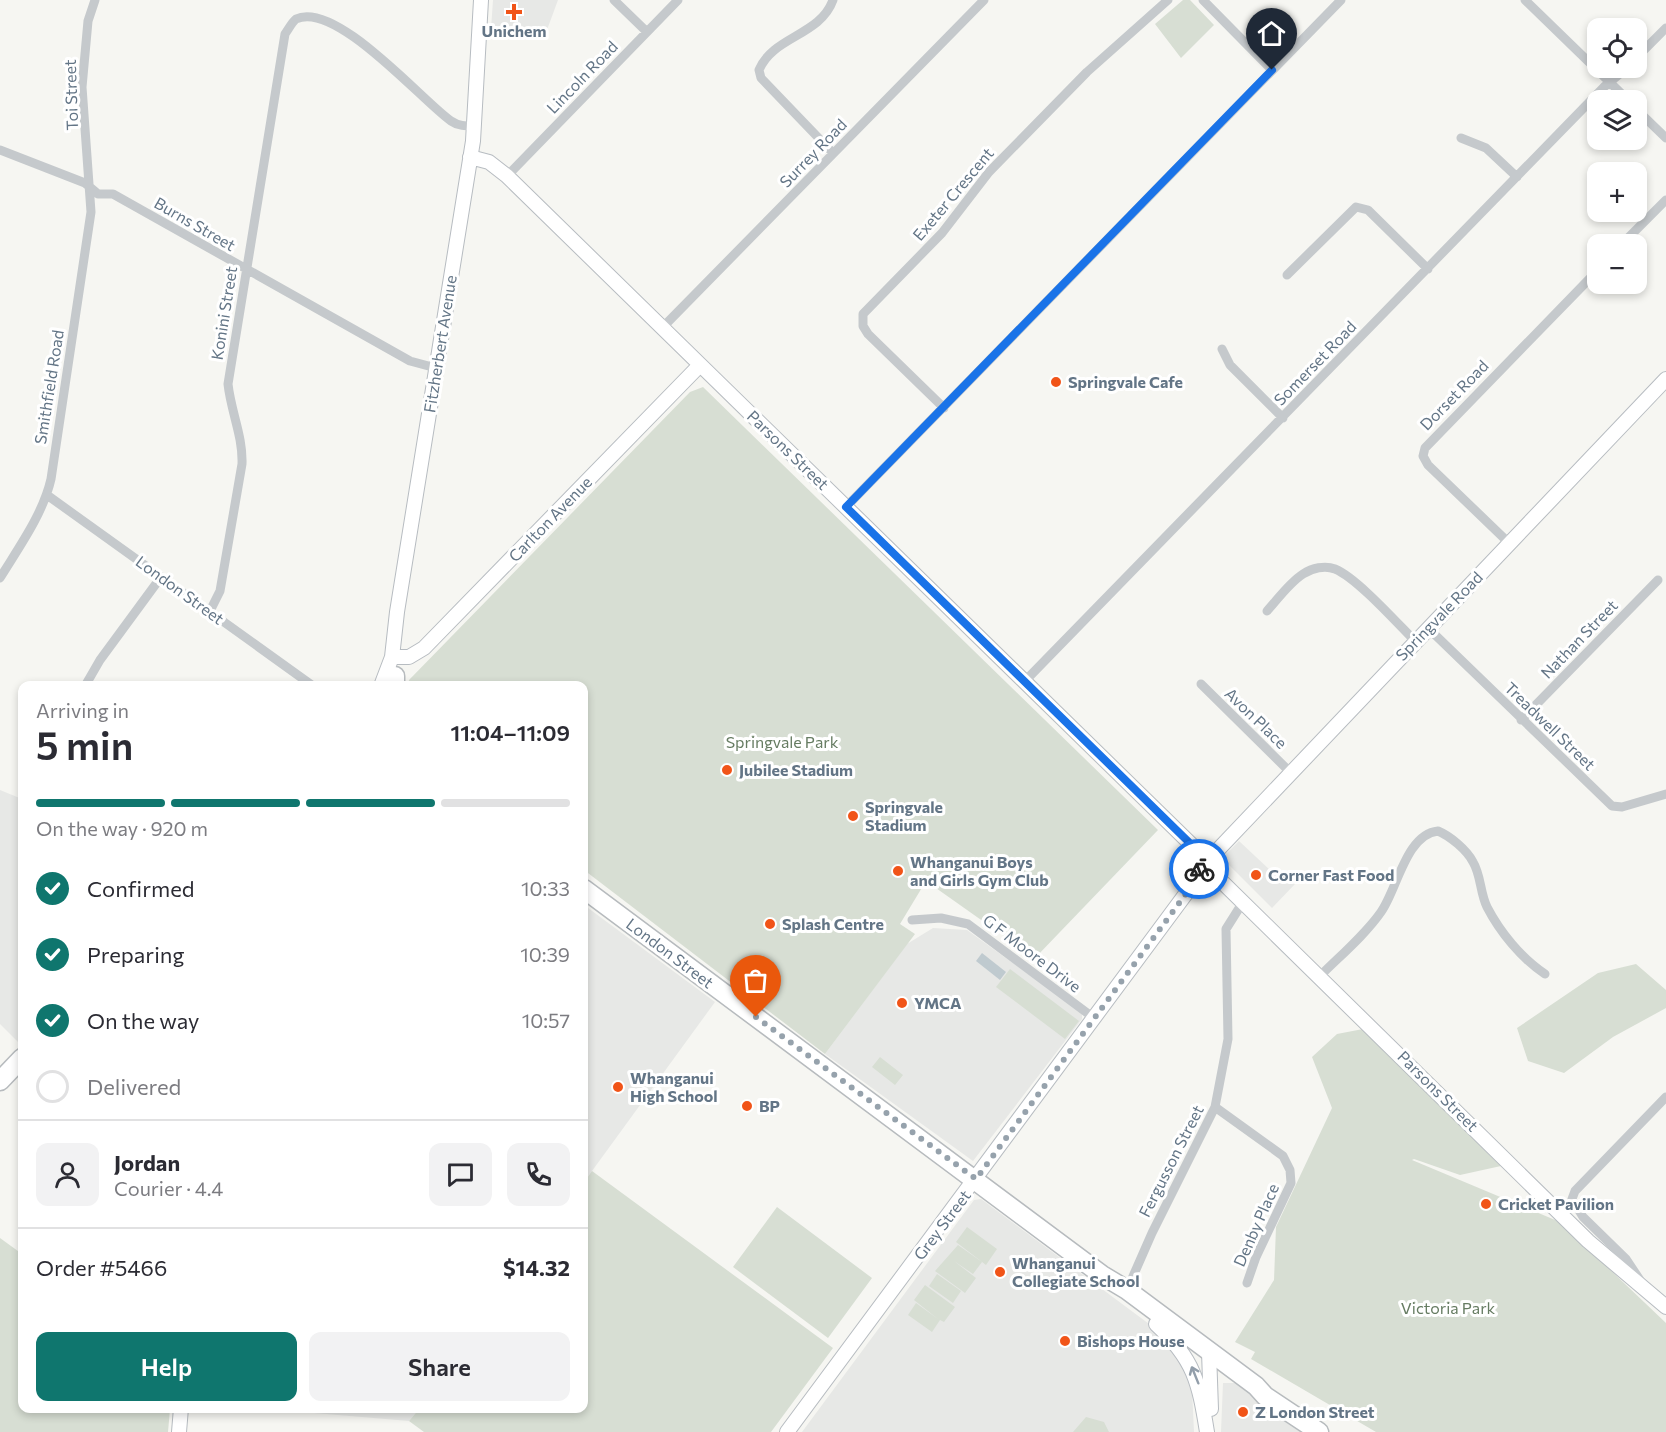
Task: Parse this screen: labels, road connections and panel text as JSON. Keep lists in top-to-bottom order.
{
  "streets": {
    "highway": ["London Street"],
    "main road": [
      "Fitzherbert Avenue",
      "Parsons Street",
      "Carlton Avenue",
      "Springvale Road",
      "Grey Street"
    ],
    "street": [
      "Lincoln Road",
      "Toi Street",
      "Surrey Road",
      "Exeter Crescent",
      "Burns Street",
      "Konini Street",
      "Somerset Road",
      "Smithfield Road",
      "Dorset Road",
      "Nathan Street",
      "Avon Place",
      "Treadwell Street",
      "G F Moore Drive",
      "Fergusson Street",
      "Denby Place"
    ]
  },
  "crossings": [
    ["Lincoln Road", "Parsons Street"],
    ["Toi Street", "Burns Street"],
    ["Toi Street", "Smithfield Road"],
    ["Surrey Road", "Parsons Street"],
    ["Burns Street", "Konini Street"],
    ["Burns Street", "Fitzherbert Avenue"],
    ["Burns Street", "Smithfield Road"],
    ["Konini Street", "Fitzherbert Avenue"],
    ["Konini Street", "London Street"],
    ["Fitzherbert Avenue", "Parsons Street"],
    ["Fitzherbert Avenue", "Carlton Avenue"],
    ["Somerset Road", "Parsons Street"],
    ["Smithfield Road", "London Street"],
    ["Dorset Road", "Springvale Road"],
    ["Parsons Street", "Carlton Avenue"],
    ["Parsons Street", "Springvale Road"],
    ["Parsons Street", "Fergusson Street"],
    ["Parsons Street", "Grey Street"],
    ["London Street", "Fergusson Street"],
    ["London Street", "Grey Street"],
    ["Springvale Road", "Avon Place"],
    ["Springvale Road", "Treadwell Street"],
    ["Nathan Street", "Treadwell Street"],
    ["G F Moore Drive", "Grey Street"],
    ["Fergusson Street", "Denby Place"]
  ],
  "parks": ["Springvale Park", "Victoria Park"],
  "places": {
    "health": ["Unichem"],
    "other": [
      "Springvale Cafe",
      "Jubilee Stadium",
      "Springvale Stadium",
      "Whanganui Boys and Girls Gym Club",
      "Corner Fast Food",
      "Splash Centre",
      "YMCA",
      "Whanganui High School",
      "BP",
      "Cricket Pavilion",
      "Whanganui Collegiate School",
      "Bishops House",
      "Z London Street"
    ]
  },
  "page": {
    "map_buttons": ["+", "−"],
    "heading": ["5 min", "Arriving in", "11:04–11:09"],
    "panel": [
      "Jordan",
      "Courier · 4.4",
      "Order #5466",
      "$14.32"
    ],
    "bar": "On the way · 920 m",
    "list": [
      ["Confirmed", "10:33"],
      ["Preparing", "10:39"],
      ["On the way", "10:57"],
      "Delivered"
    ],
    "buttons": ["Help", "Share"]
  }
}
